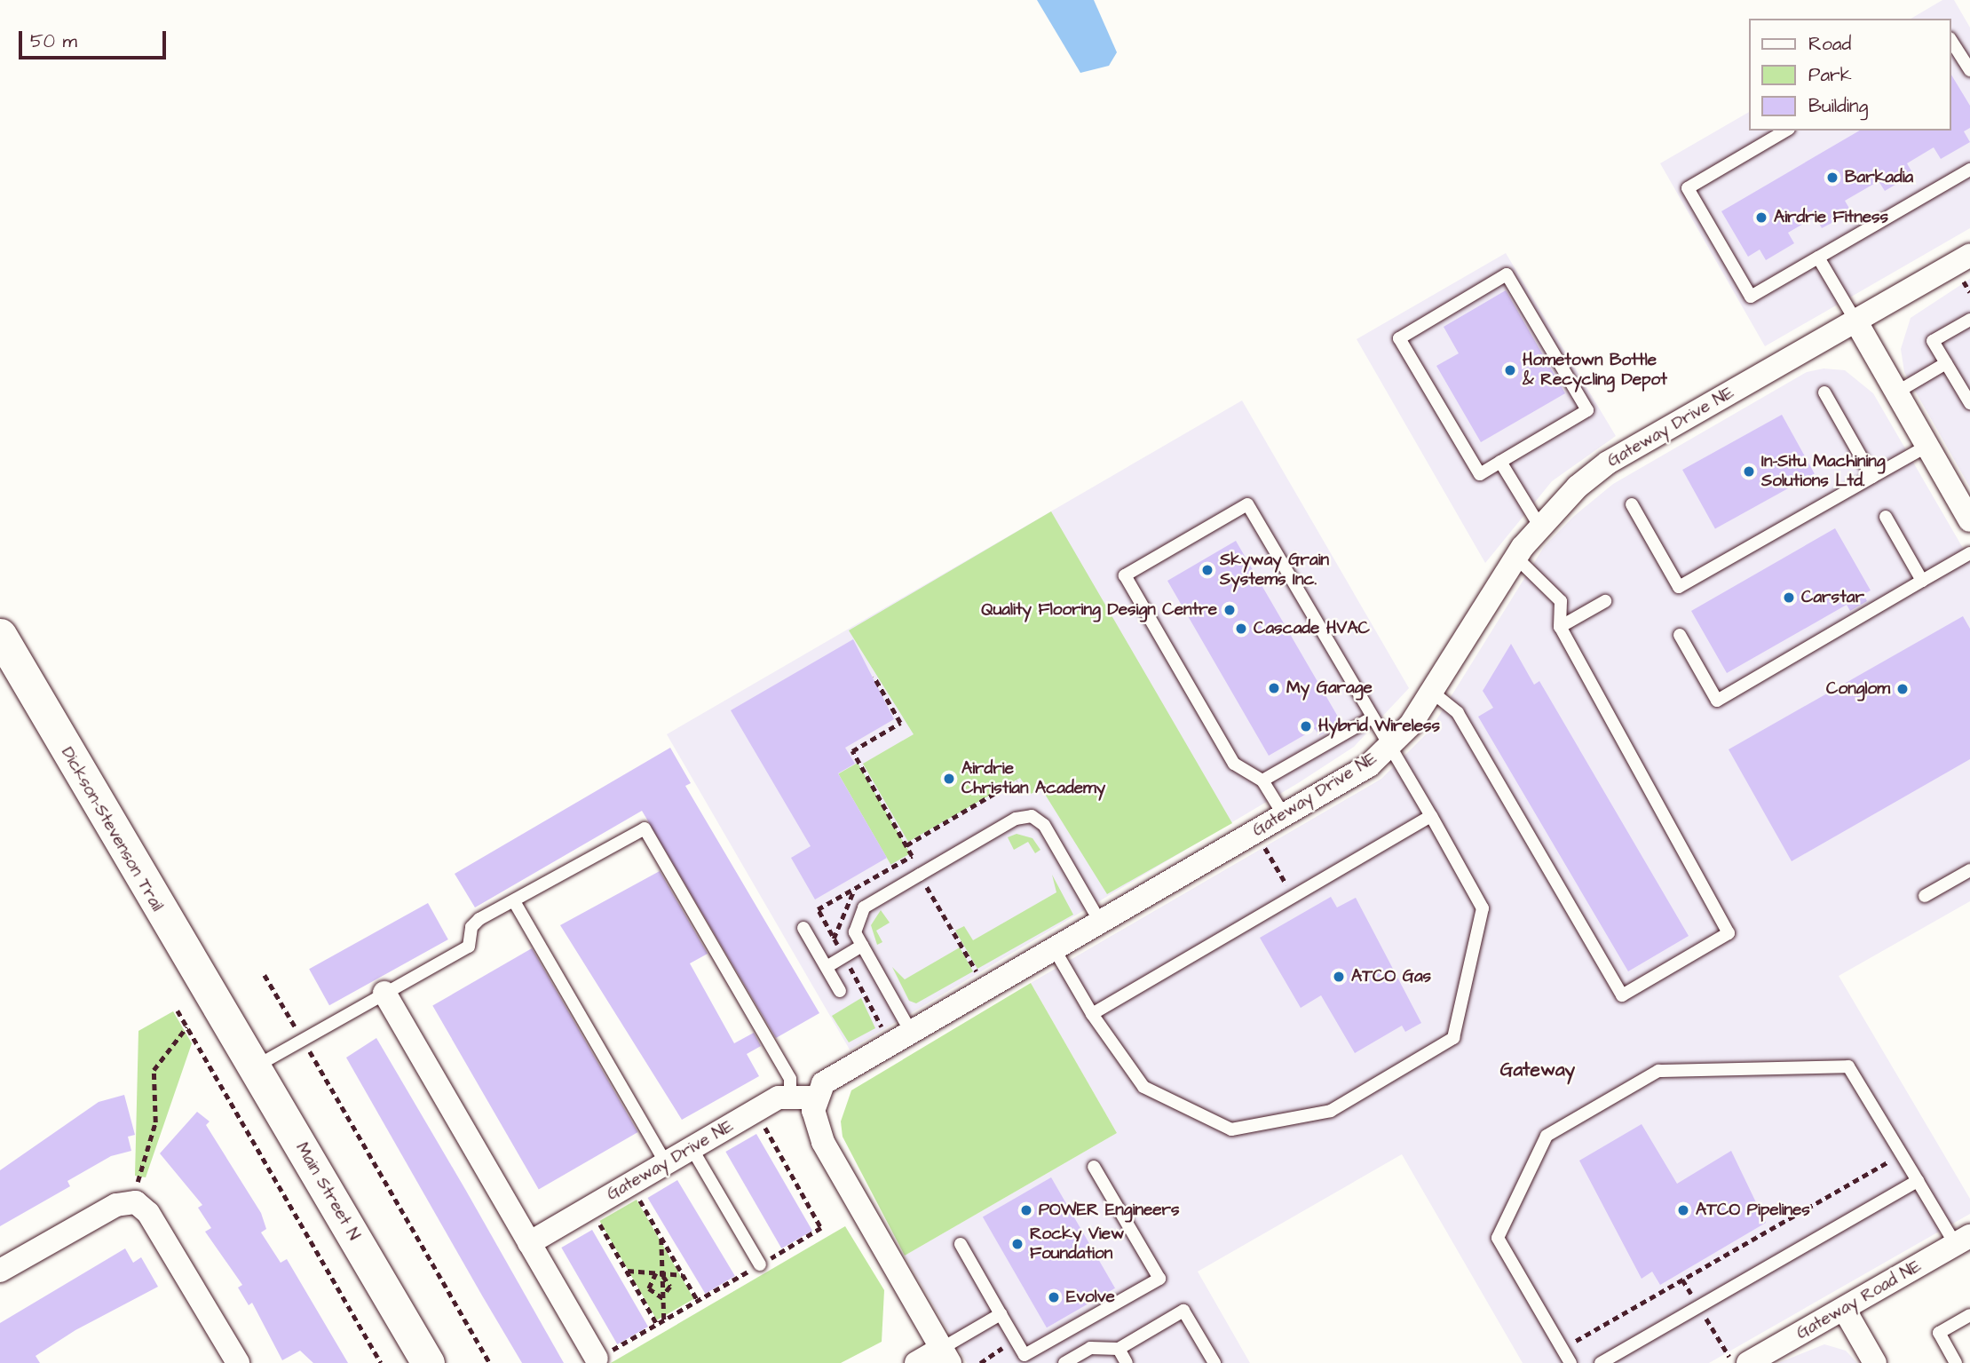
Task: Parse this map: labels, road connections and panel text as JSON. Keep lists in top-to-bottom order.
{
  "streets": {
    "street": [
      "Gateway Drive NE",
      "Dickson-Stevenson Trail",
      "Main Street N",
      "Gateway Road NE"
    ]
  },
  "crossings": [
    ["Dickson-Stevenson Trail", "Main Street N"]
  ],
  "districts": ["Gateway"],
  "places": [
    "Barkadia",
    "Airdrie Fitness",
    "Hometown Bottle & Recycling Depot",
    "In-Situ Machining Solutions Ltd.",
    "Skyway Grain Systems Inc.",
    "Carstar",
    "Quality Flooring Design Centre",
    "Cascade HVAC",
    "My Garage",
    "Conglom",
    "Hybrid Wireless",
    "Airdrie Christian Academy",
    "ATCO Gas",
    "POWER Engineers",
    "ATCO Pipelines",
    "Rocky View Foundation",
    "Evolve"
  ],
  "legend": ["Road", "Park", "Building"],
  "scale_bar": "50 m"
}
